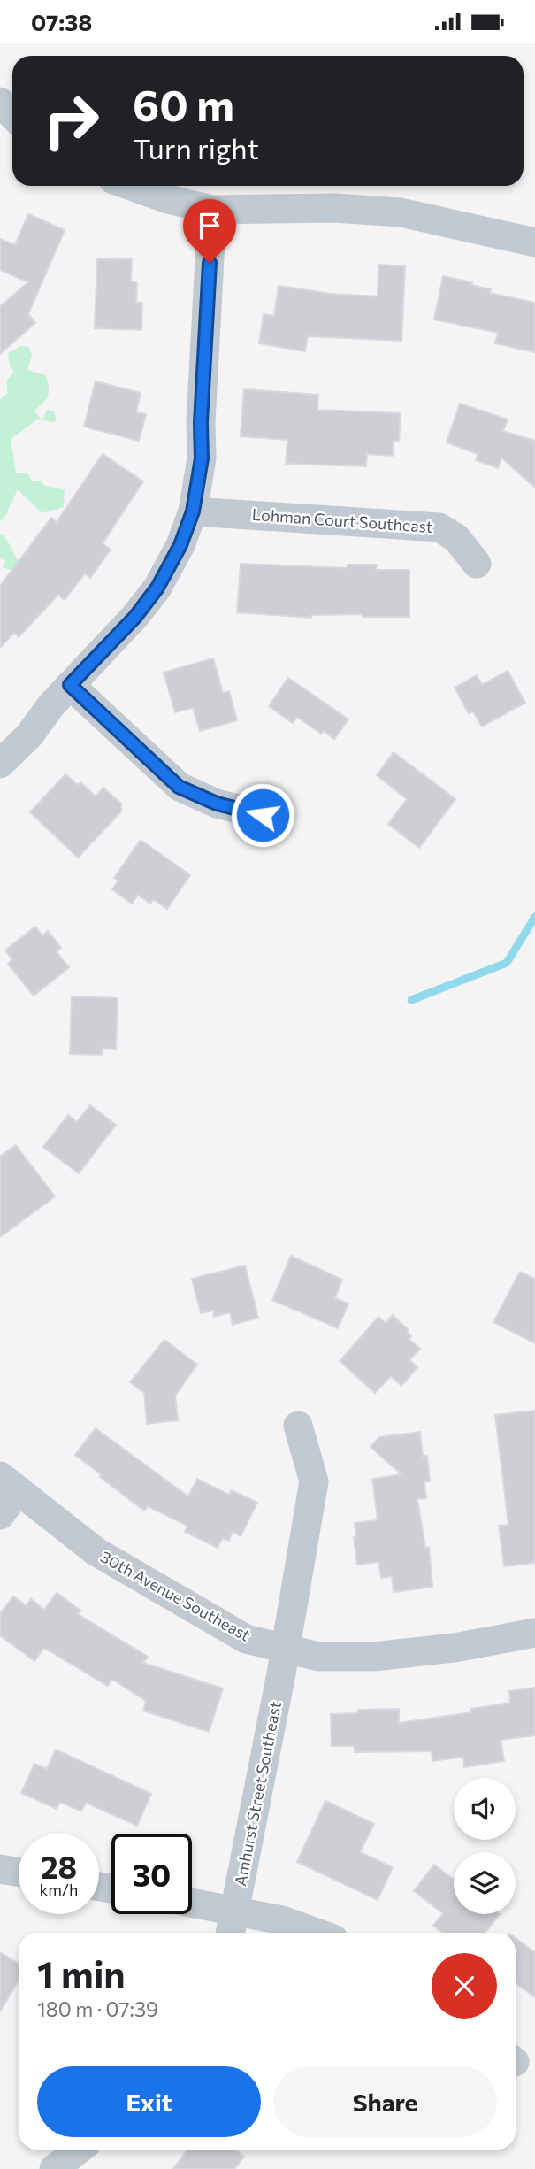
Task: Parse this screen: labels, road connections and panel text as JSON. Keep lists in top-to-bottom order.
{
  "streets": {
    "street": ["Lohman Court Southeast", "30th Avenue Southeast", "Amhurst Street Southeast"]
  },
  "crossings": [
    ["30th Avenue Southeast", "Amhurst Street Southeast"]
  ],
  "page": {
    "status": "07:38",
    "turn": ["60 m", "Turn right"],
    "speed": "28 km/h",
    "limit": "30",
    "heading": ["1 min", "180 m · 07:39"],
    "buttons": ["Exit", "Share"]
  }
}
